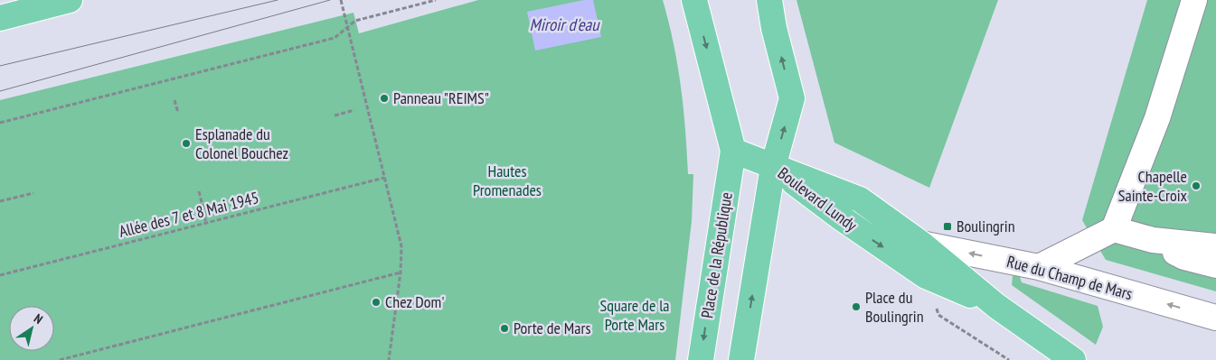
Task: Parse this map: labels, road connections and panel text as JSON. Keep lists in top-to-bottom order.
{
  "streets": {
    "main road": ["Boulevard Lundy", "Place de la République"],
    "street": ["Rue du Champ de Mars"],
    "path": ["Allée des 7 et 8 Mai 1945"]
  },
  "crossings": [
    ["Boulevard Lundy", "Rue du Champ de Mars"]
  ],
  "water": ["Miroir d'eau"],
  "parks": ["Hautes Promenades", "Square de la Porte Mars"],
  "places": {
    "other": [
      "Panneau \"REIMS\"",
      "Esplanade du Colonel Bouchez",
      "Chapelle Sainte-Croix",
      "Chez Dom'",
      "Place du Boulingrin",
      "Porte de Mars"
    ],
    "transit": ["Boulingrin"]
  },
  "north": "top right"
}
